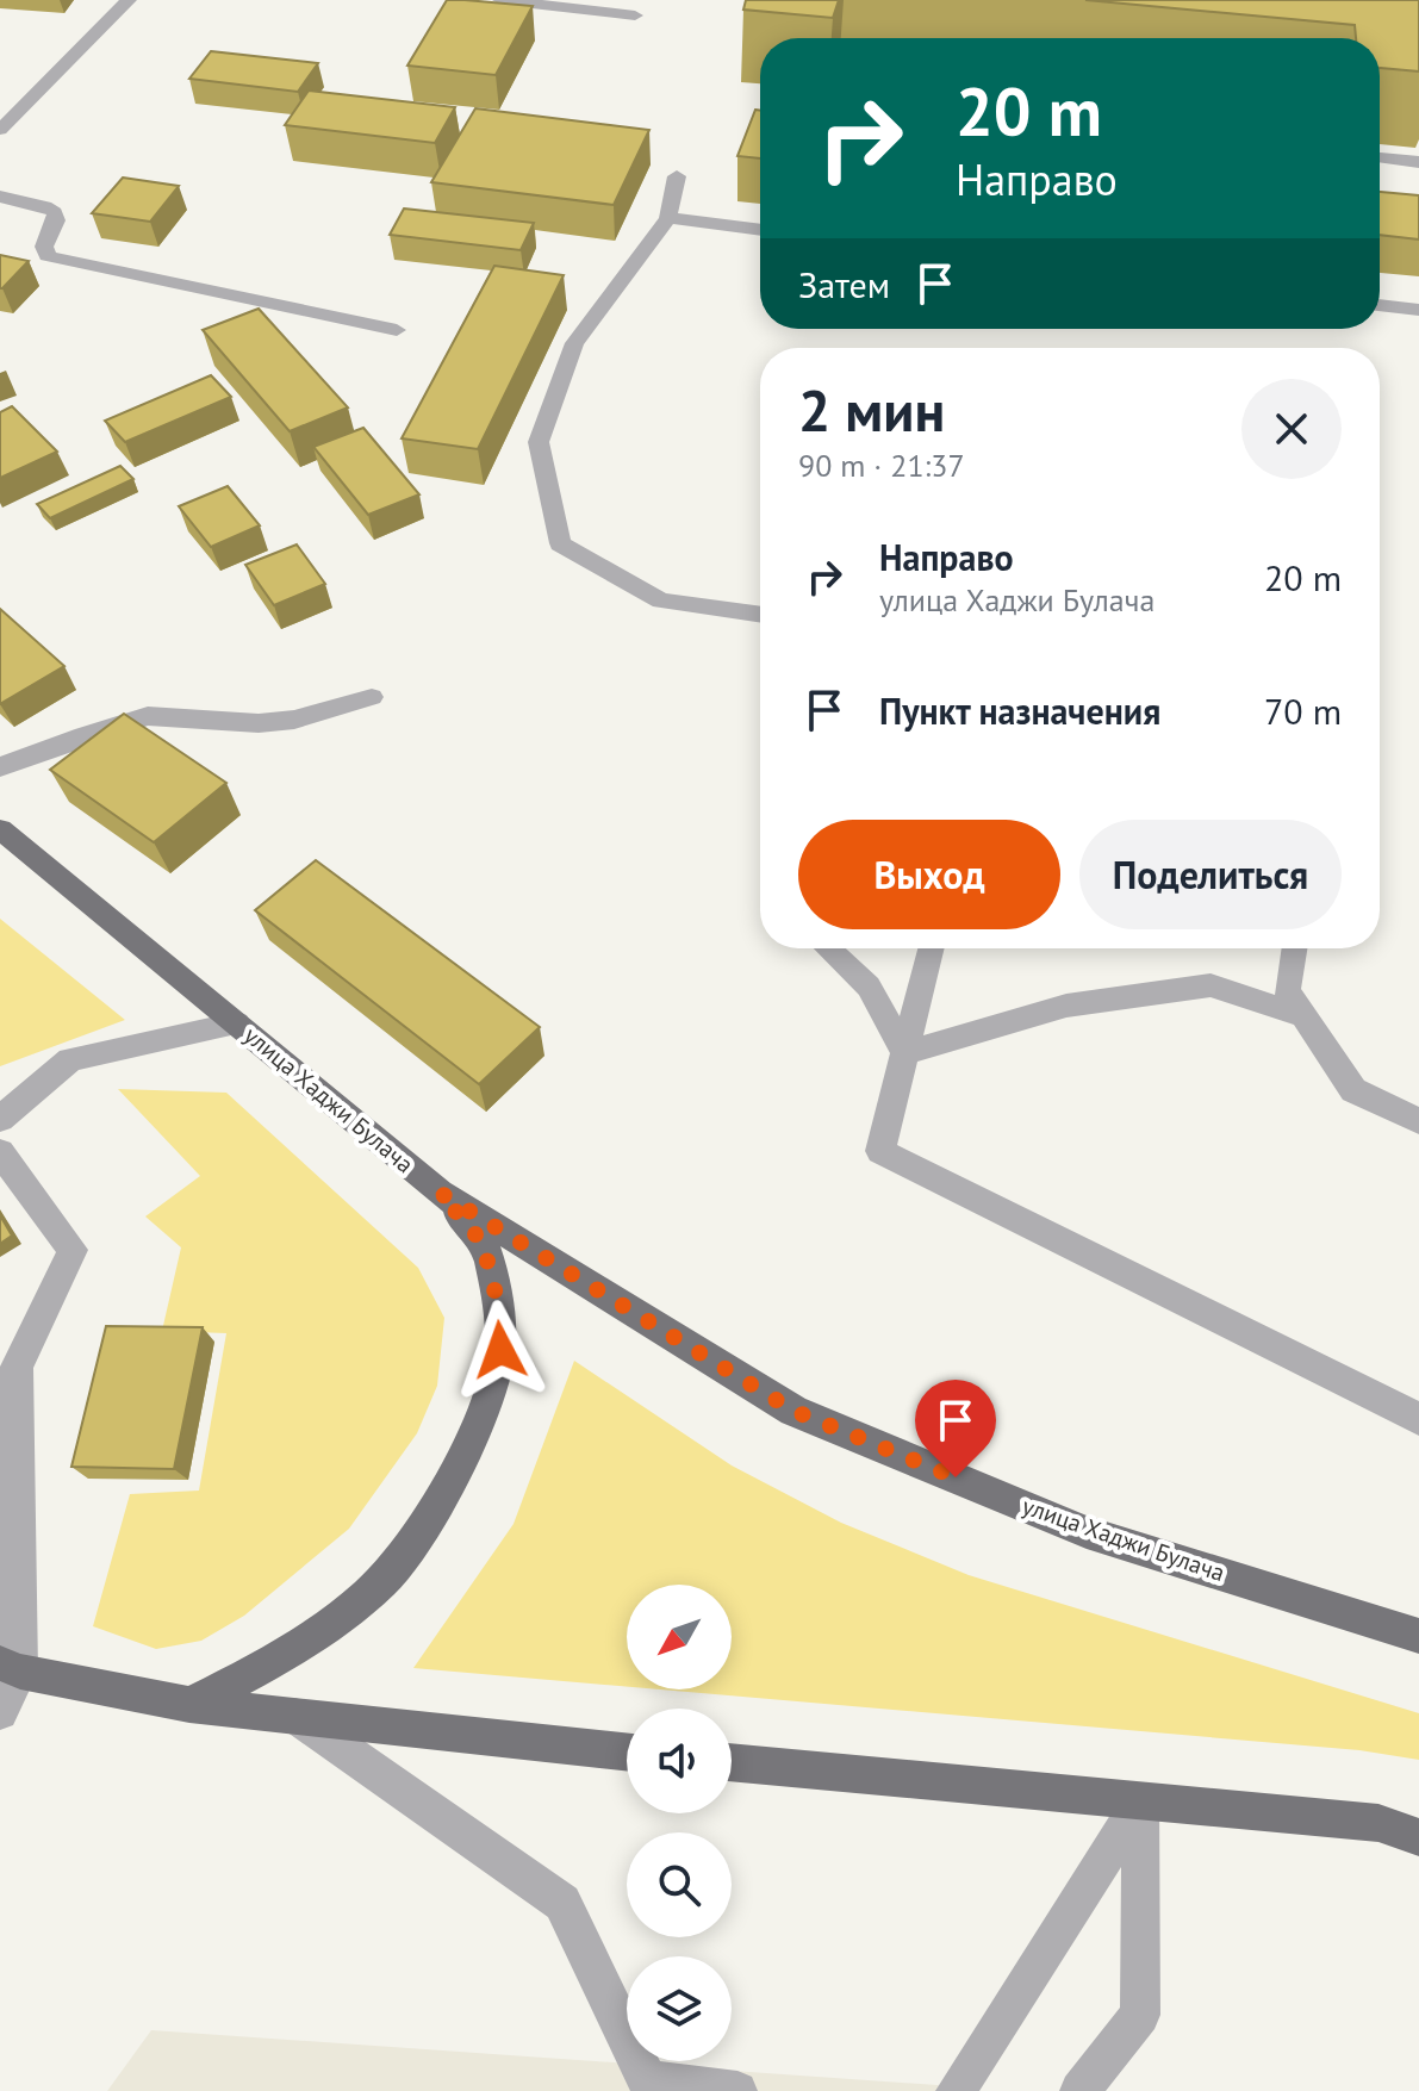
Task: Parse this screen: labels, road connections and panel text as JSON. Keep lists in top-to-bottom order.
{
  "streets": {
    "main road": ["улица Хаджи Булача"]
  },
  "north": "bottom left",
  "page": {
    "turn": ["20 m", "Направо"],
    "then": "Затем",
    "heading": ["2 мин", "90 m · 21:37"],
    "list": [
      {
        "name": "Направо",
        "note": "улица Хаджи Булача",
        "value": "20 m"
      },
      {
        "name": "Пункт назначения",
        "value": "70 m"
      }
    ],
    "buttons": ["Выход", "Поделиться"]
  }
}
